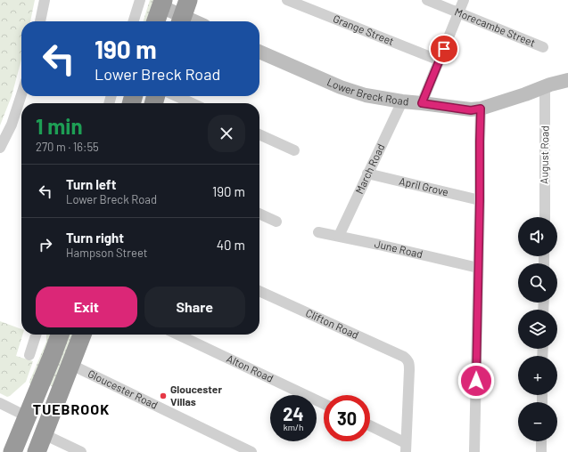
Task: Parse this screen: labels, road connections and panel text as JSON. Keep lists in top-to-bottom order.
{
  "streets": {
    "street": [
      "Morecambe Street",
      "Grange Street",
      "Lower Breck Road",
      "August Road",
      "March Road",
      "April Grove",
      "June Road",
      "Clifton Road",
      "Alton Road",
      "Gloucester Road"
    ]
  },
  "crossings": [
    ["Lower Breck Road", "August Road"],
    ["Lower Breck Road", "March Road"],
    ["March Road", "April Grove"],
    ["March Road", "June Road"]
  ],
  "districts": ["TUEBROOK"],
  "places": ["Gloucester Villas"],
  "page": {
    "turn": ["190 m", "Lower Breck Road"],
    "heading": ["1 min", "270 m · 16:55"],
    "list": [
      {
        "name": "Turn left",
        "note": "Lower Breck Road",
        "value": "190 m"
      },
      {
        "name": "Turn right",
        "note": "Hampson Street",
        "value": "40 m"
      }
    ],
    "map_buttons": ["+", "−"],
    "buttons": ["Exit", "Share"],
    "speed": "24 km/h",
    "limit": "30"
  }
}
